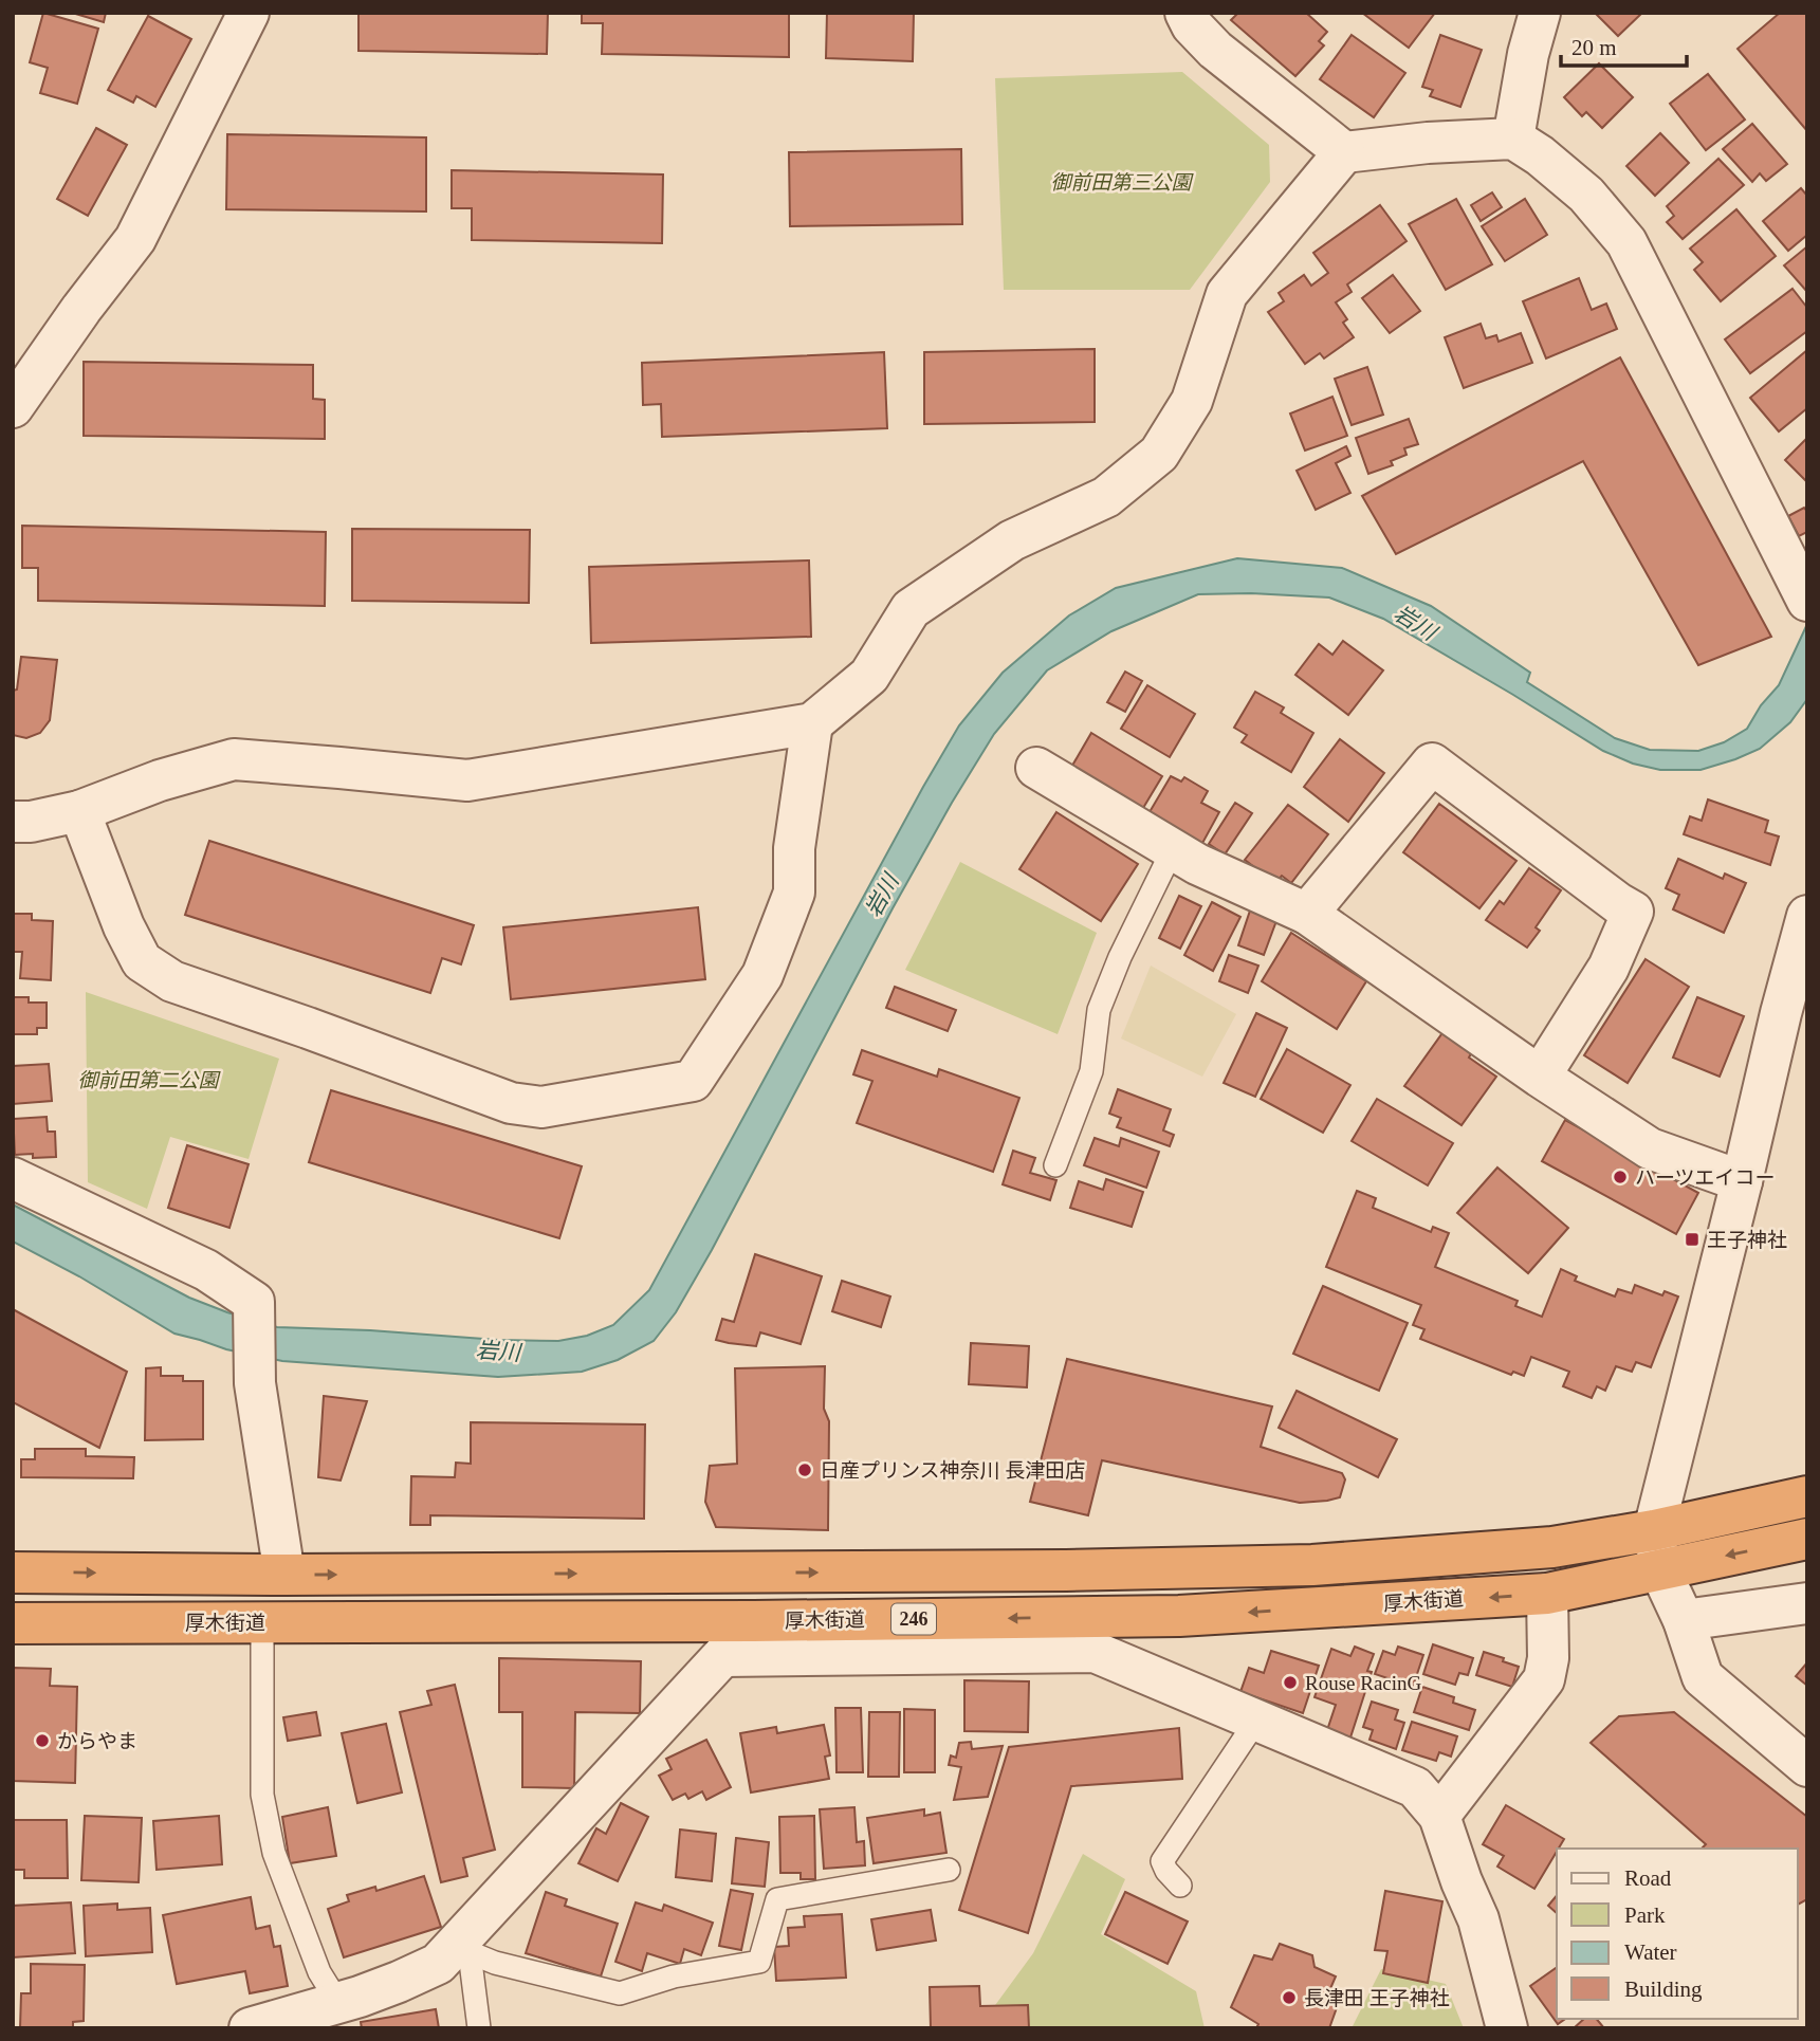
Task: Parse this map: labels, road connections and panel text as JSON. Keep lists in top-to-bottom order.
{
  "streets": {
    "highway": ["厚木街道", "246"]
  },
  "water": ["岩川"],
  "parks": ["御前田第三公園", "御前田第二公園"],
  "places": {
    "other": [
      "ハーツエイコー",
      "日産プリンス神奈川 長津田店",
      "Rouse RacinG",
      "からやま",
      "長津田 王子神社"
    ],
    "transit": ["王子神社"]
  },
  "legend": [
    "Road",
    "Park",
    "Water",
    "Building"
  ],
  "scale_bar": "20 m"
}
